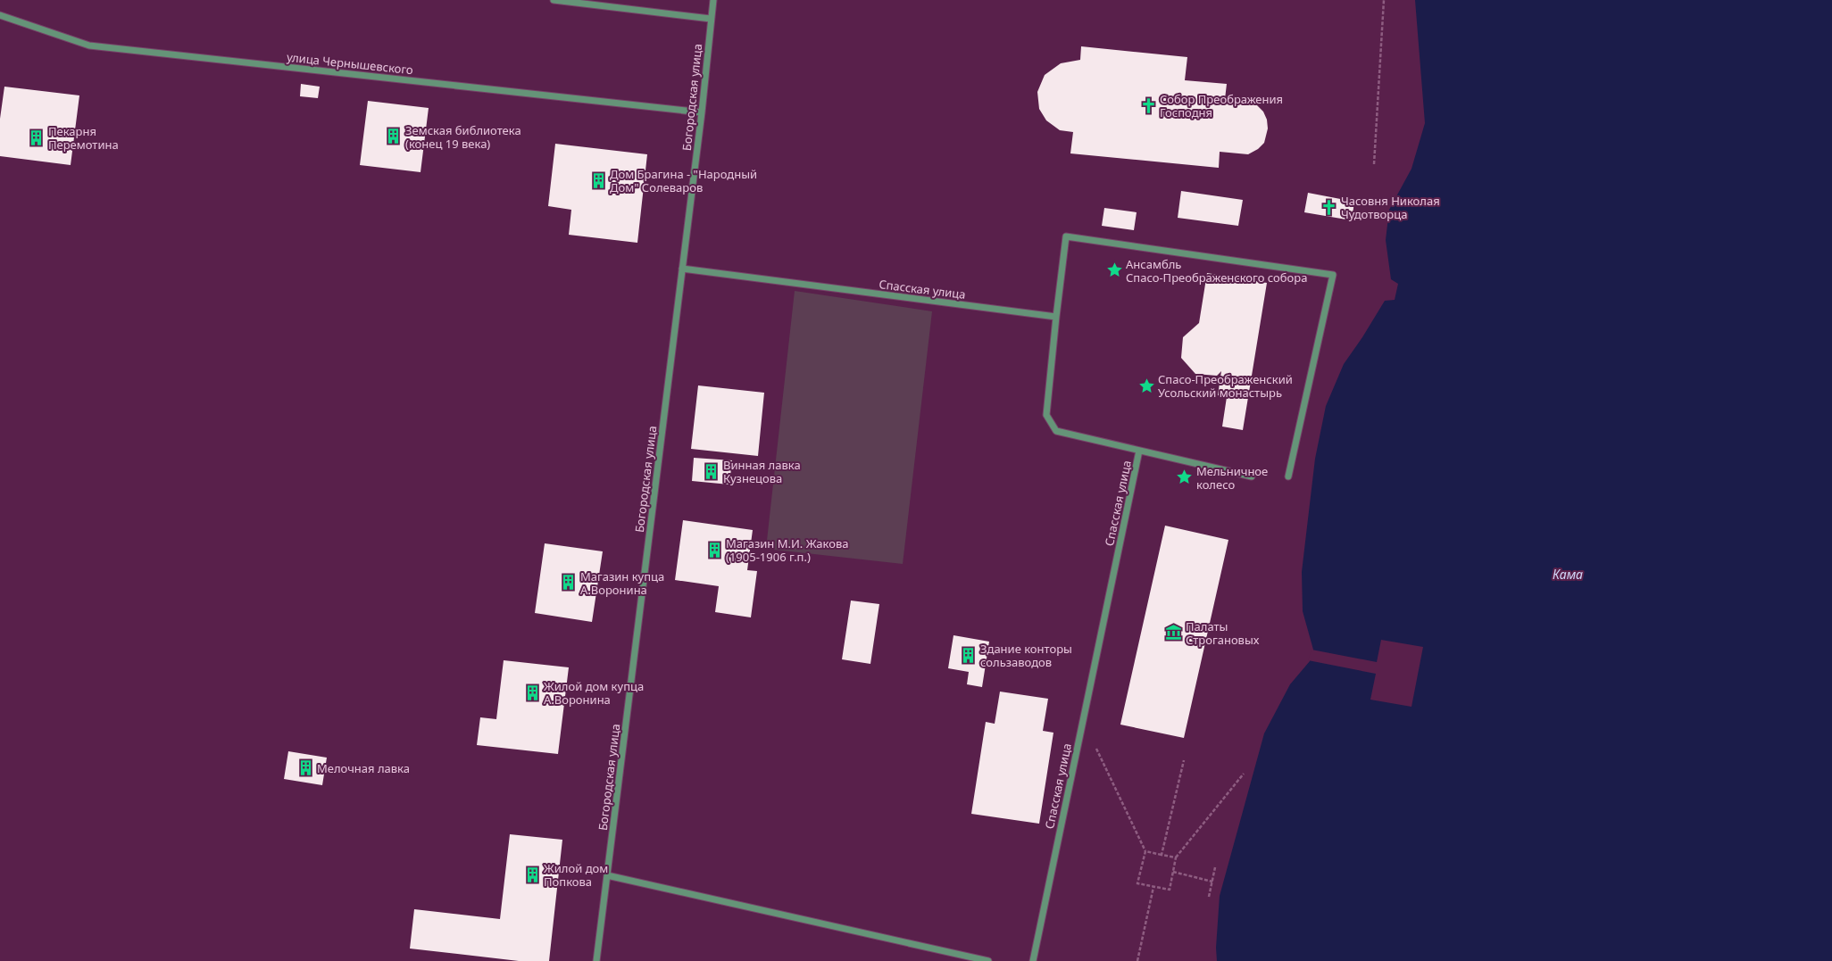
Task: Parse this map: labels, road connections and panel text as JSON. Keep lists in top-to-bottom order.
{
  "streets": {
    "street": ["улица Чернышевского", "Богородская улица", "Спасская улица"]
  },
  "crossings": [
    ["улица Чернышевского", "Богородская улица"],
    ["Богородская улица", "Спасская улица"]
  ],
  "water": ["Кама"],
  "places": {
    "church": ["Собор Преображения Господня", "Часовня Николая Чудотворца"],
    "building": [
      "Земская библиотека (конец 19 века)",
      "Пекарня Перемотина",
      "Дом Брагина - \"Народный Дом\" Солеваров",
      "Винная лавка Кузнецова",
      "Магазин М.И. Жакова (1905-1906 г.п.)",
      "Магазин купца А.Воронина",
      "Здание конторы сользаводов",
      "Жилой дом купца А.Воронина",
      "Мелочная лавка",
      "Жилой дом Попкова"
    ],
    "place": ["Ансамбль Спасо-Преображенского собора", "Спасо-Преображенский Усольский монастырь", "Мельничное колесо"],
    "museum": ["Палаты Строгановых"]
  }
}
